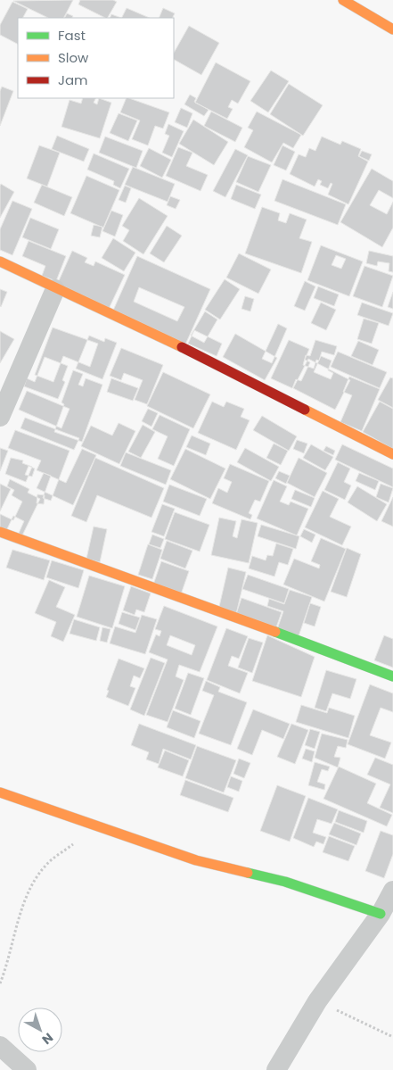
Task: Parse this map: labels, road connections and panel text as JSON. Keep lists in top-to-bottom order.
{
  "legend": ["Fast", "Slow", "Jam"],
  "north": "bottom right"
}
